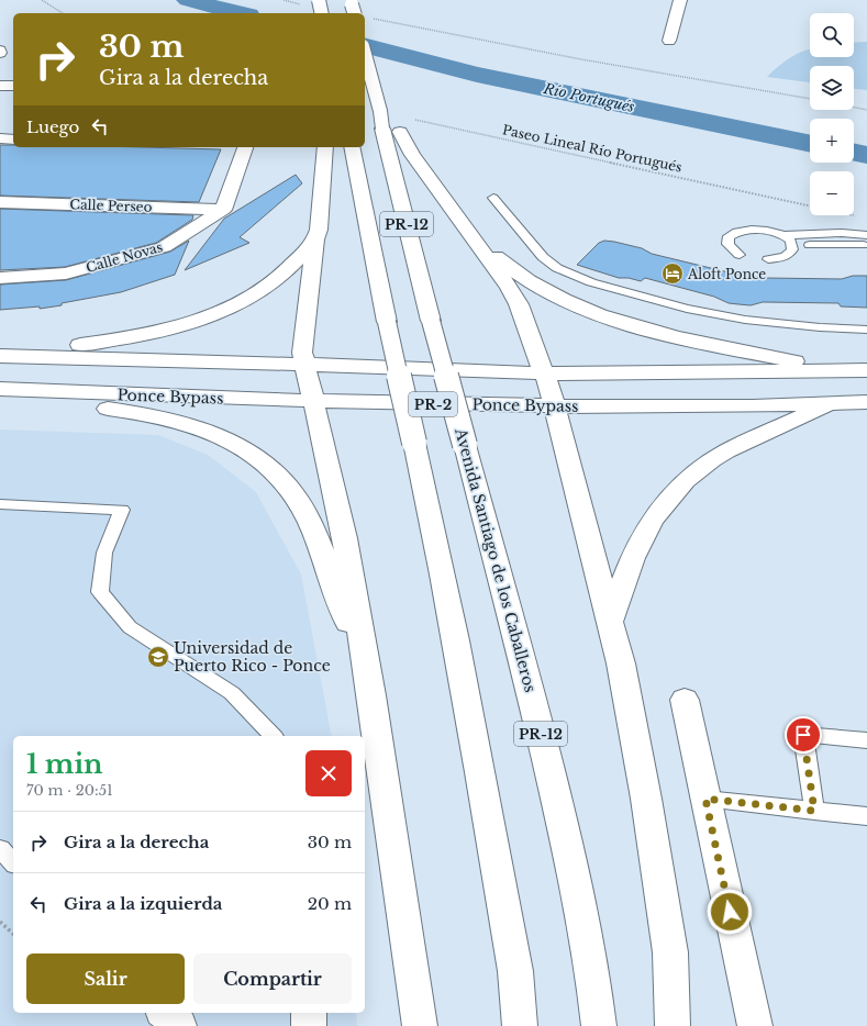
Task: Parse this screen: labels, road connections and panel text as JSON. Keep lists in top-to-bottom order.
{
  "streets": {
    "main road": [
      "Calle Perseo",
      "PR-12",
      "Calle Novas",
      "Ponce Bypass",
      "PR-2",
      "Avenida Santiago de los Caballeros"
    ],
    "path": ["Paseo Lineal Río Portugués"]
  },
  "crossings": [
    ["Calle Perseo", "Calle Novas"]
  ],
  "water": ["Río Portugués"],
  "places": {
    "hotel": ["Aloft Ponce"],
    "school or university": ["Universidad de Puerto Rico - Ponce"]
  },
  "page": {
    "map_buttons": ["+", "−"],
    "turn": ["30 m", "Gira a la derecha"],
    "then": "Luego",
    "heading": ["1 min", "70 m · 20:51"],
    "list": [
      {
        "name": "Gira a la derecha",
        "value": "30 m"
      },
      {
        "name": "Gira a la izquierda",
        "value": "20 m"
      }
    ],
    "buttons": ["Salir", "Compartir"]
  }
}
